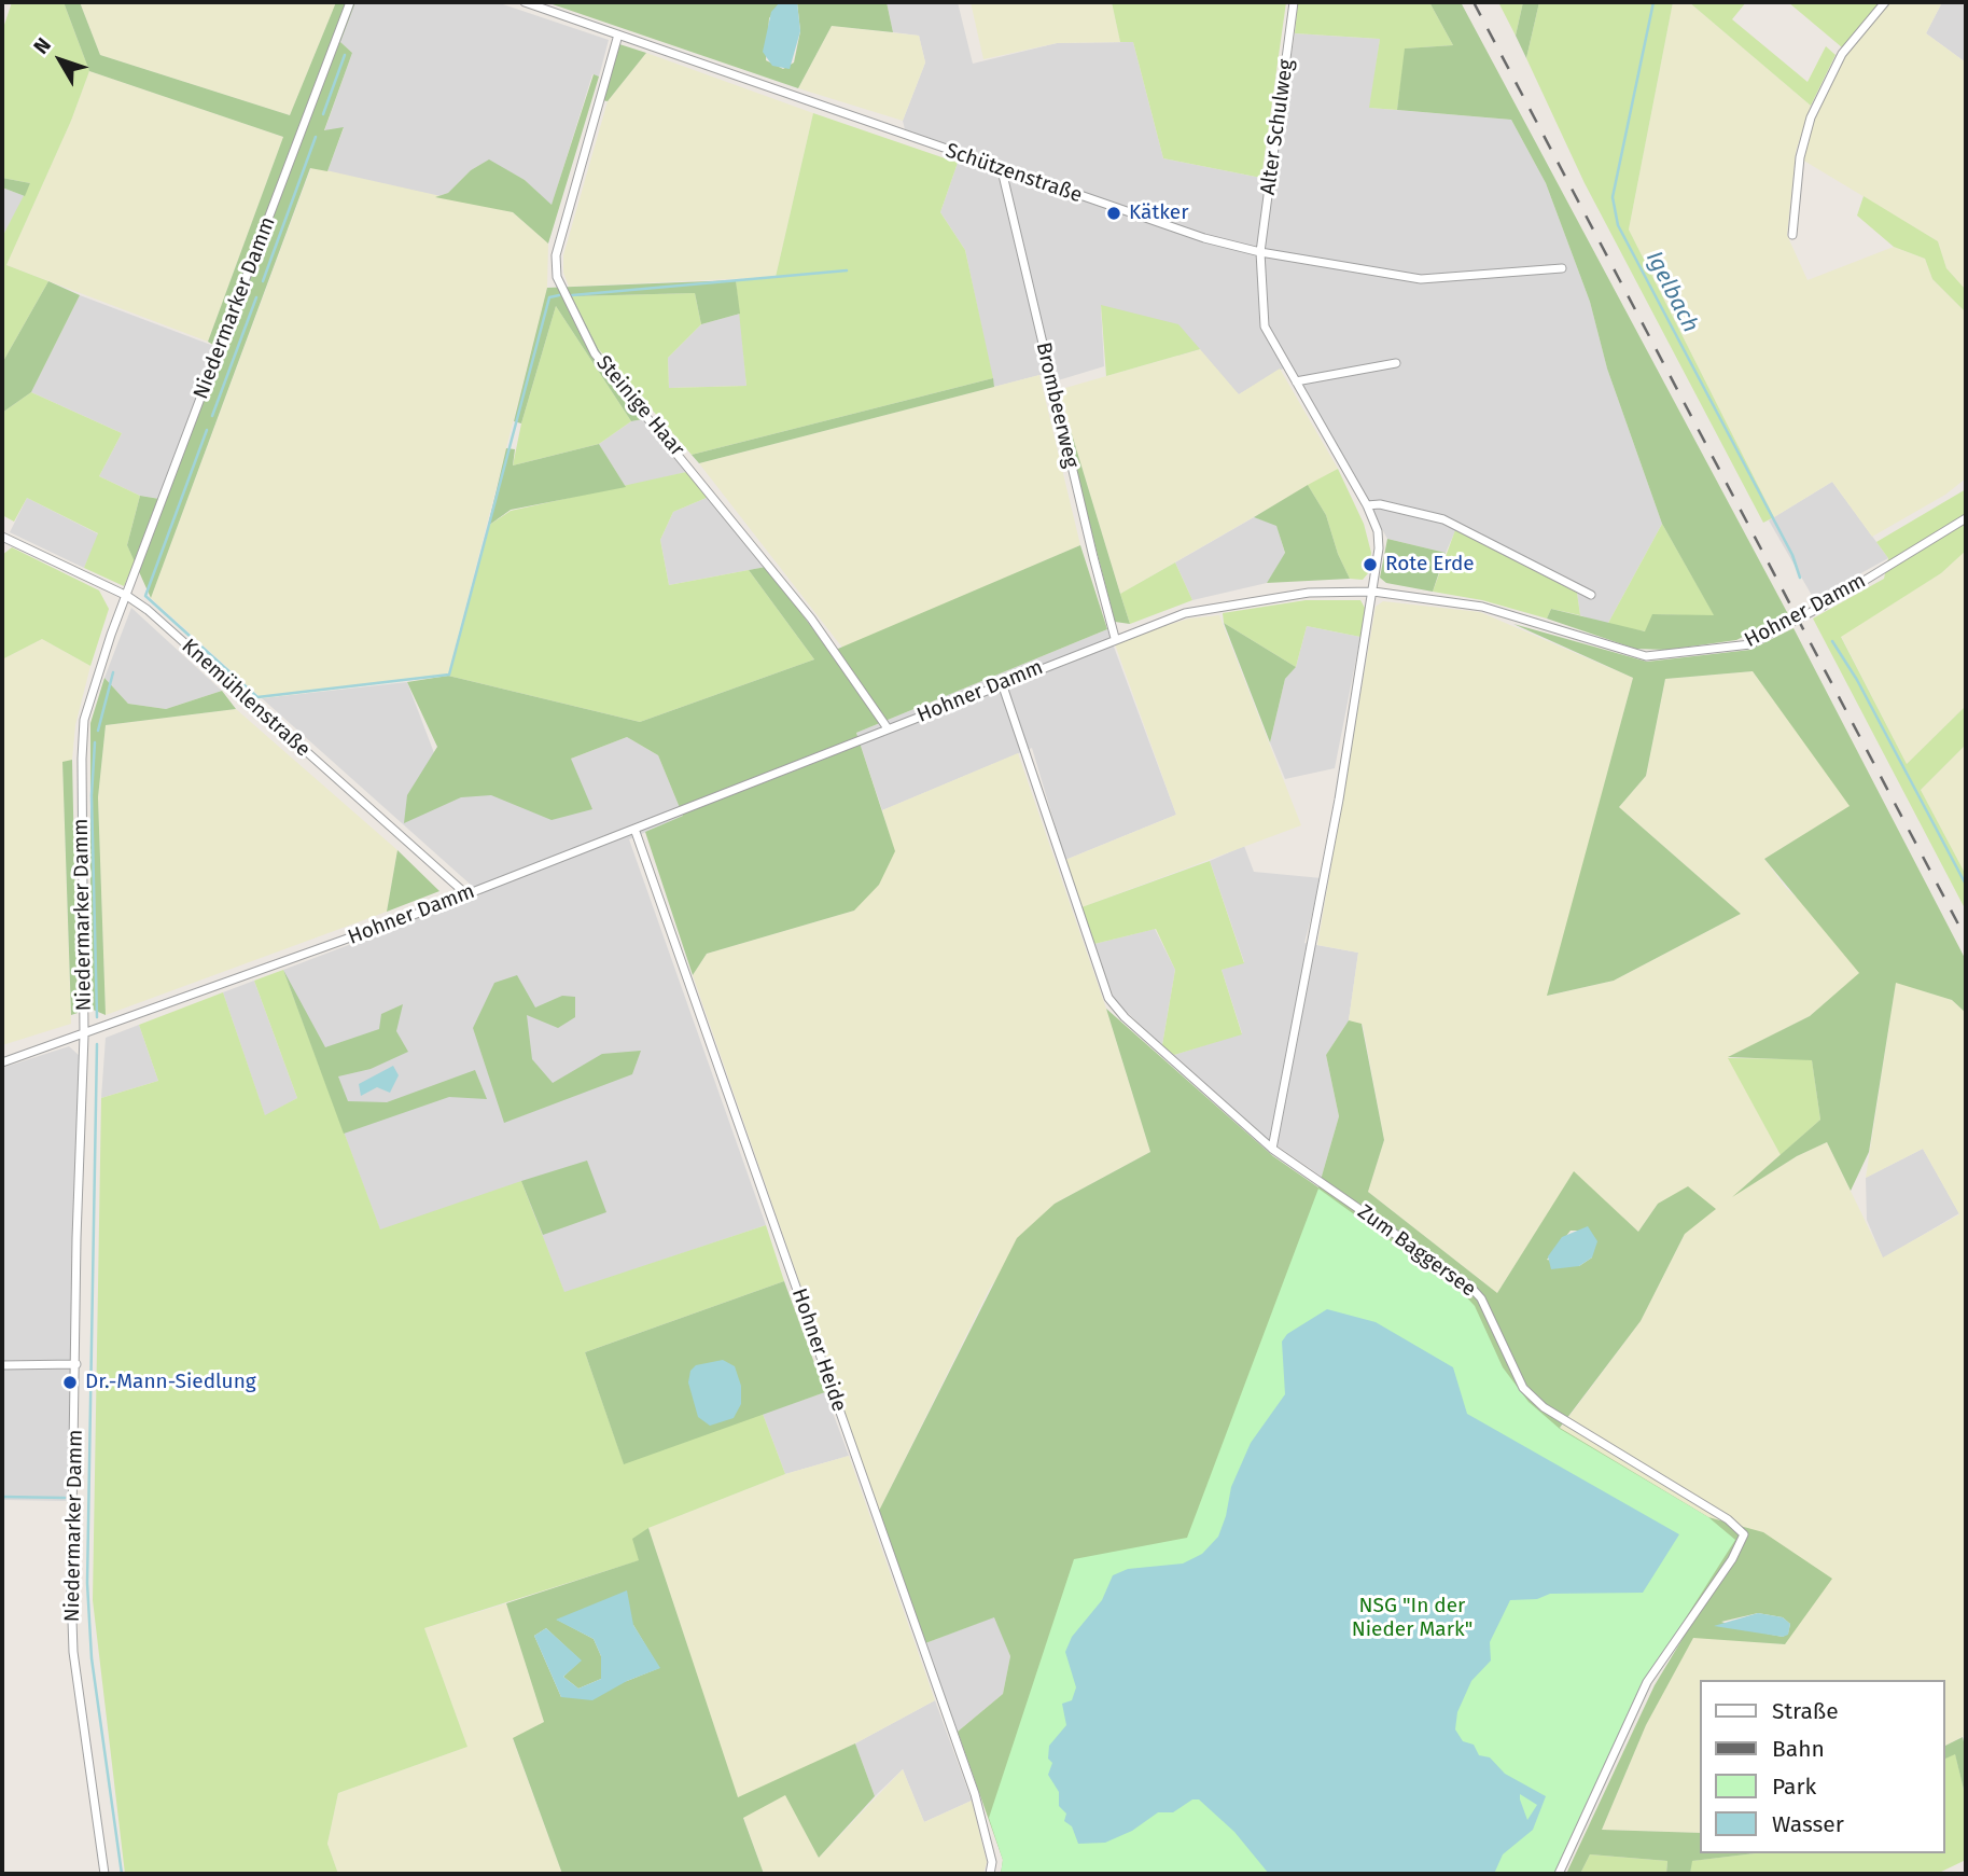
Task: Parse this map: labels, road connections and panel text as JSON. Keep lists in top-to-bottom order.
{
  "streets": {
    "street": [
      "Alter Schulweg",
      "Schützenstraße",
      "Niedermarker Damm",
      "Brombeerweg",
      "Steinige Haar",
      "Hohner Damm",
      "Knemühlenstraße",
      "Zum Baggersee",
      "Hohner Heide"
    ]
  },
  "crossings": [
    ["Alter Schulweg", "Schützenstraße"],
    ["Schützenstraße", "Brombeerweg"],
    ["Schützenstraße", "Steinige Haar"],
    ["Niedermarker Damm", "Hohner Damm"],
    ["Niedermarker Damm", "Knemühlenstraße"],
    ["Brombeerweg", "Hohner Damm"],
    ["Steinige Haar", "Hohner Damm"],
    ["Hohner Damm", "Knemühlenstraße"],
    ["Hohner Damm", "Hohner Heide"]
  ],
  "water": ["Igelbach"],
  "parks": ["NSG \"In der Nieder Mark\""],
  "places": ["Kätker", "Rote Erde", "Dr.-Mann-Siedlung"],
  "legend": [
    "Straße",
    "Bahn",
    "Park",
    "Wasser"
  ],
  "north": "top left"
}
